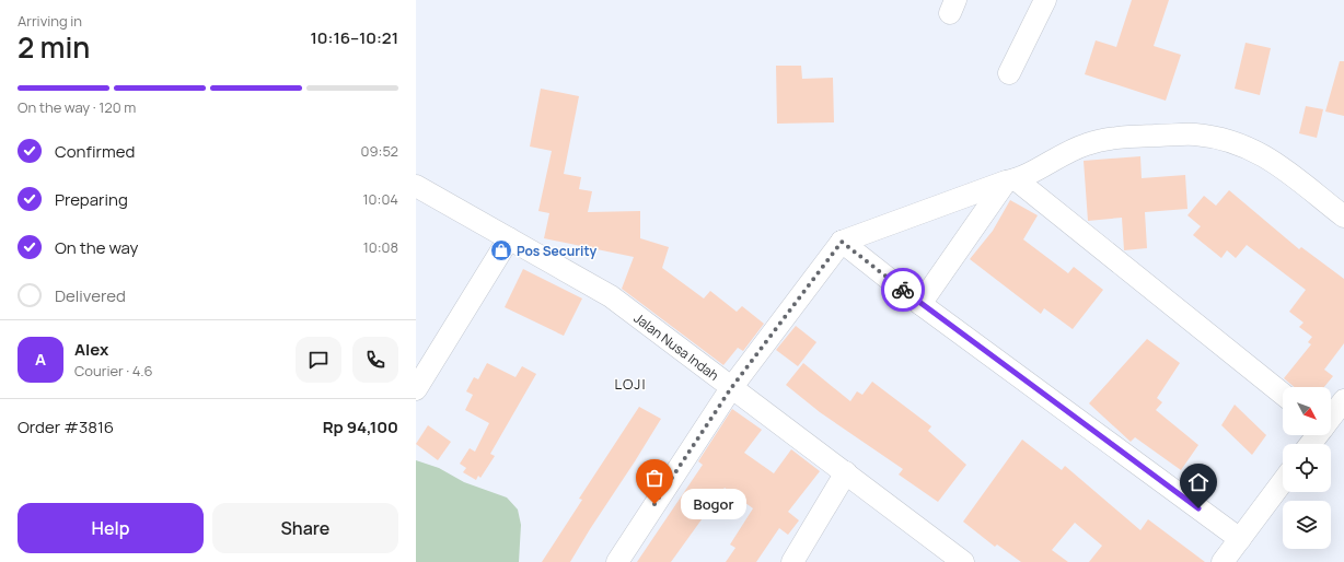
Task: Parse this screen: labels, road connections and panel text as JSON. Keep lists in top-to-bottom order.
{
  "streets": {
    "street": ["Jalan Nusa Indah"]
  },
  "districts": ["LOJI"],
  "places": {
    "shop": ["Pos Security"],
    "other": ["Bogor"]
  },
  "north": "bottom right",
  "page": {
    "heading": ["2 min", "Arriving in", "10:16–10:21"],
    "panel": [
      "Alex",
      "Courier · 4.6",
      "Order #3816",
      "Rp 94,100"
    ],
    "bar": "On the way · 120 m",
    "list": [
      ["Confirmed", "09:52"],
      ["Preparing", "10:04"],
      ["On the way", "10:08"],
      "Delivered"
    ],
    "round": "A",
    "bubble": "Bogor",
    "buttons": ["Help", "Share"]
  }
}
